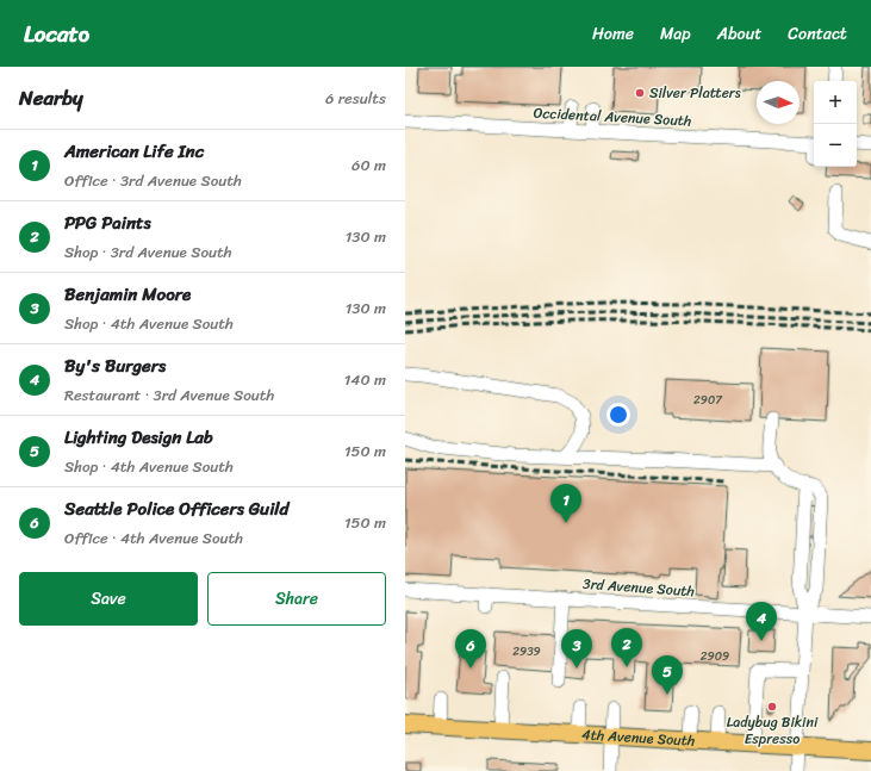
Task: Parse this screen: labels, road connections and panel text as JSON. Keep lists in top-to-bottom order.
{
  "streets": {
    "main road": ["4th Avenue South"],
    "street": ["Occidental Avenue South", "3rd Avenue South"]
  },
  "places": ["Silver Platters", "Ladybug Bikini Espresso"],
  "house_numbers": ["2907", "2939", "2909"],
  "north": "right",
  "page": {
    "header": "Locato",
    "nav": [
      "Home",
      "Map",
      "About",
      "Contact"
    ],
    "heading": ["Nearby", "6 results"],
    "map_buttons": ["+", "−"],
    "list": [
      {
        "mark": "1",
        "name": "American Life Inc",
        "note": "Office · 3rd Avenue South",
        "value": "60 m"
      },
      {
        "mark": "2",
        "name": "PPG Paints",
        "note": "Shop · 3rd Avenue South",
        "value": "130 m"
      },
      {
        "mark": "3",
        "name": "Benjamin Moore",
        "note": "Shop · 4th Avenue South",
        "value": "130 m"
      },
      {
        "mark": "4",
        "name": "By's Burgers",
        "note": "Restaurant · 3rd Avenue South",
        "value": "140 m"
      },
      {
        "mark": "5",
        "name": "Lighting Design Lab",
        "note": "Shop · 4th Avenue South",
        "value": "150 m"
      },
      {
        "mark": "6",
        "name": "Seattle Police Officers Guild",
        "note": "Office · 4th Avenue South",
        "value": "150 m"
      }
    ],
    "pins": [
      "1",
      "4",
      "2",
      "3",
      "6",
      "5"
    ],
    "buttons": ["Save", "Share"]
  }
}
